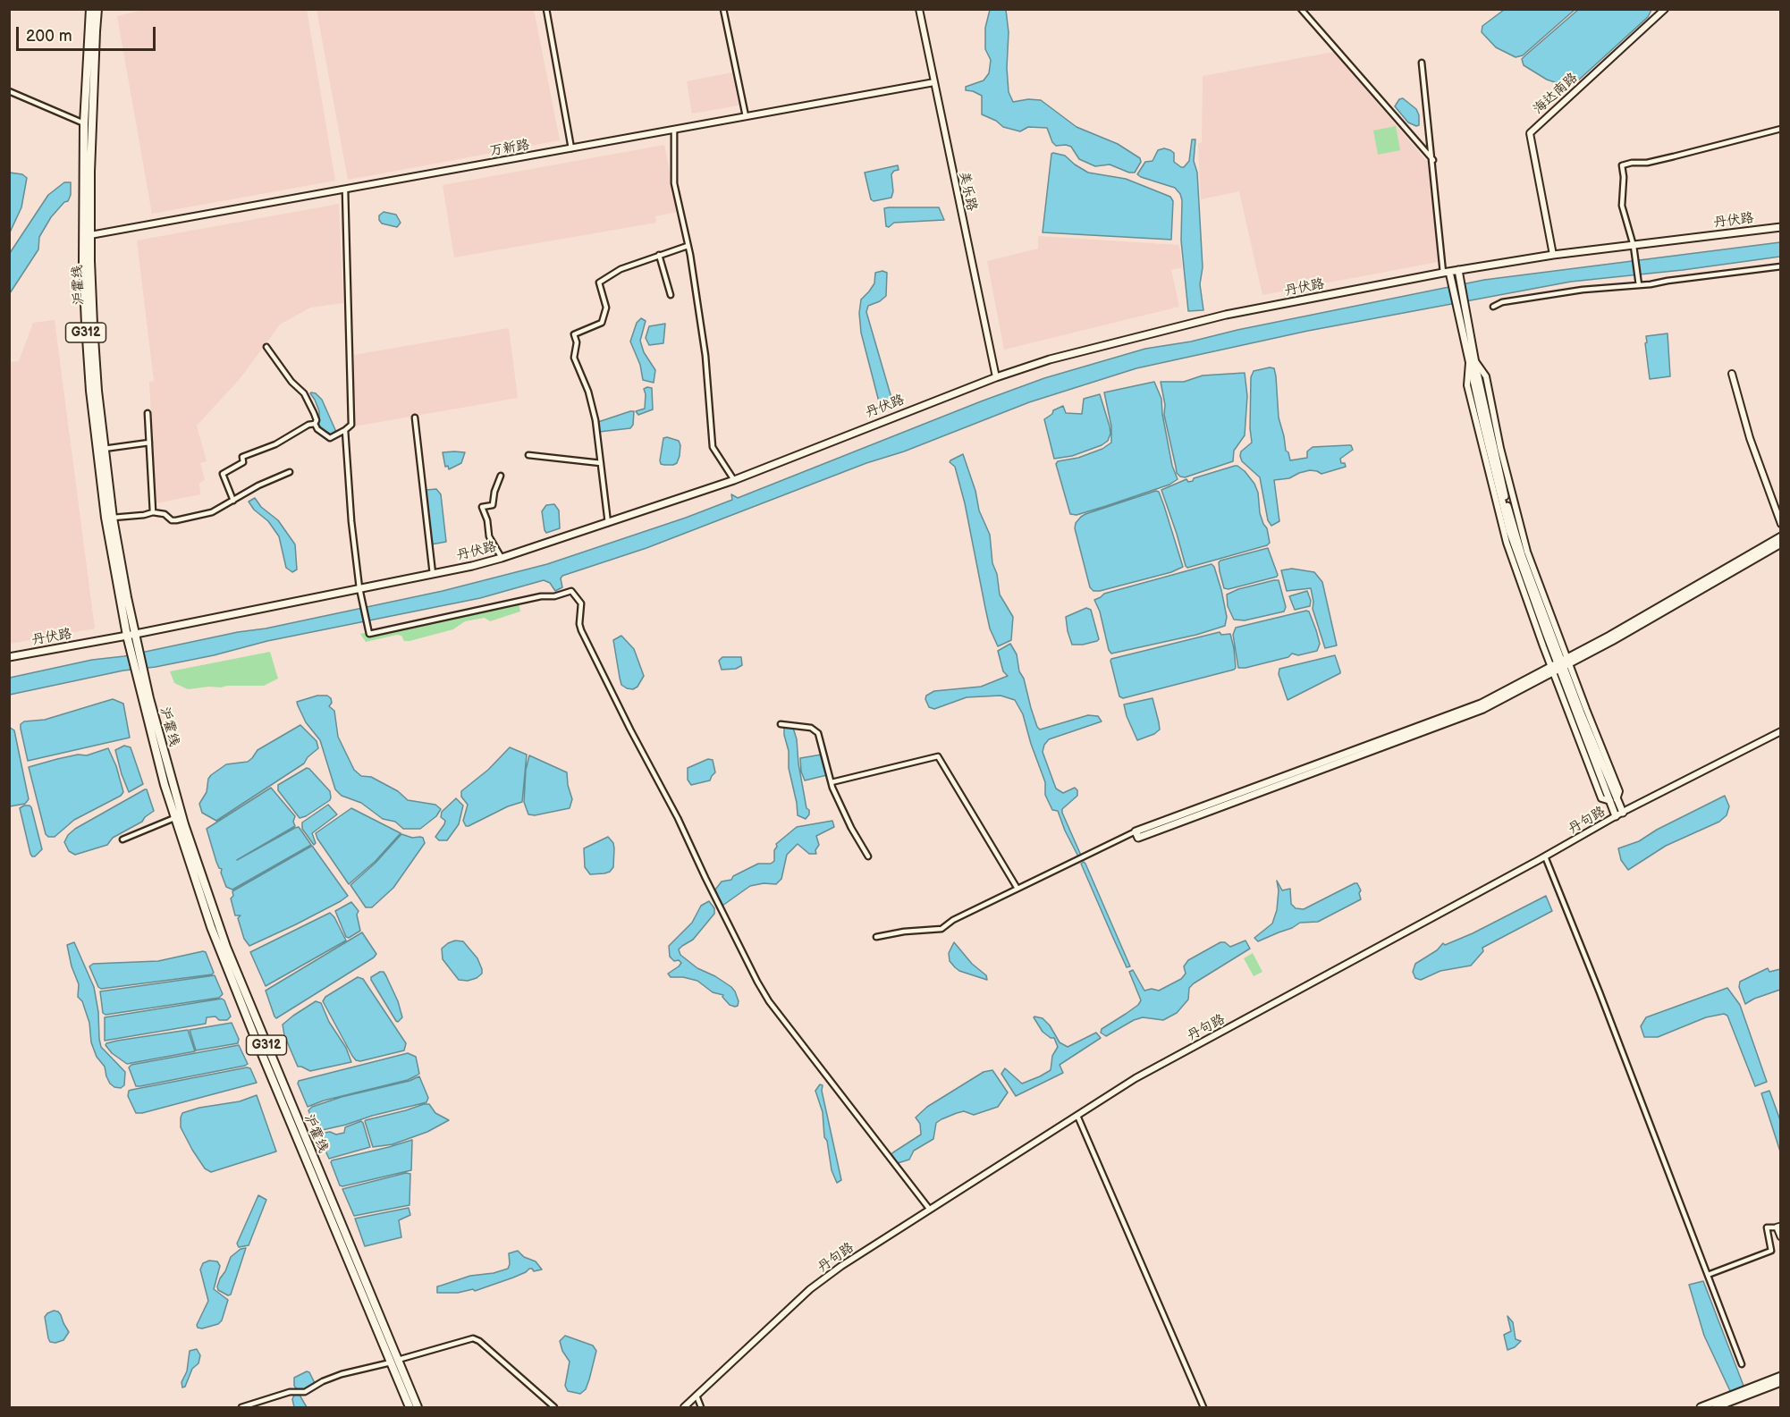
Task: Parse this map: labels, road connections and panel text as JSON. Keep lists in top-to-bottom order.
{
  "streets": {
    "highway": ["沪霍线", "G312"],
    "main road": ["丹伏路"],
    "street": [
      "海达南路",
      "万新路",
      "美乐路",
      "丹句路"
    ]
  },
  "crossings": [
    ["海达南路", "丹伏路"],
    ["万新路", "美乐路"],
    ["万新路", "沪霍线"],
    ["美乐路", "丹伏路"],
    ["丹伏路", "沪霍线"]
  ],
  "scale_bar": "200 m"
}
